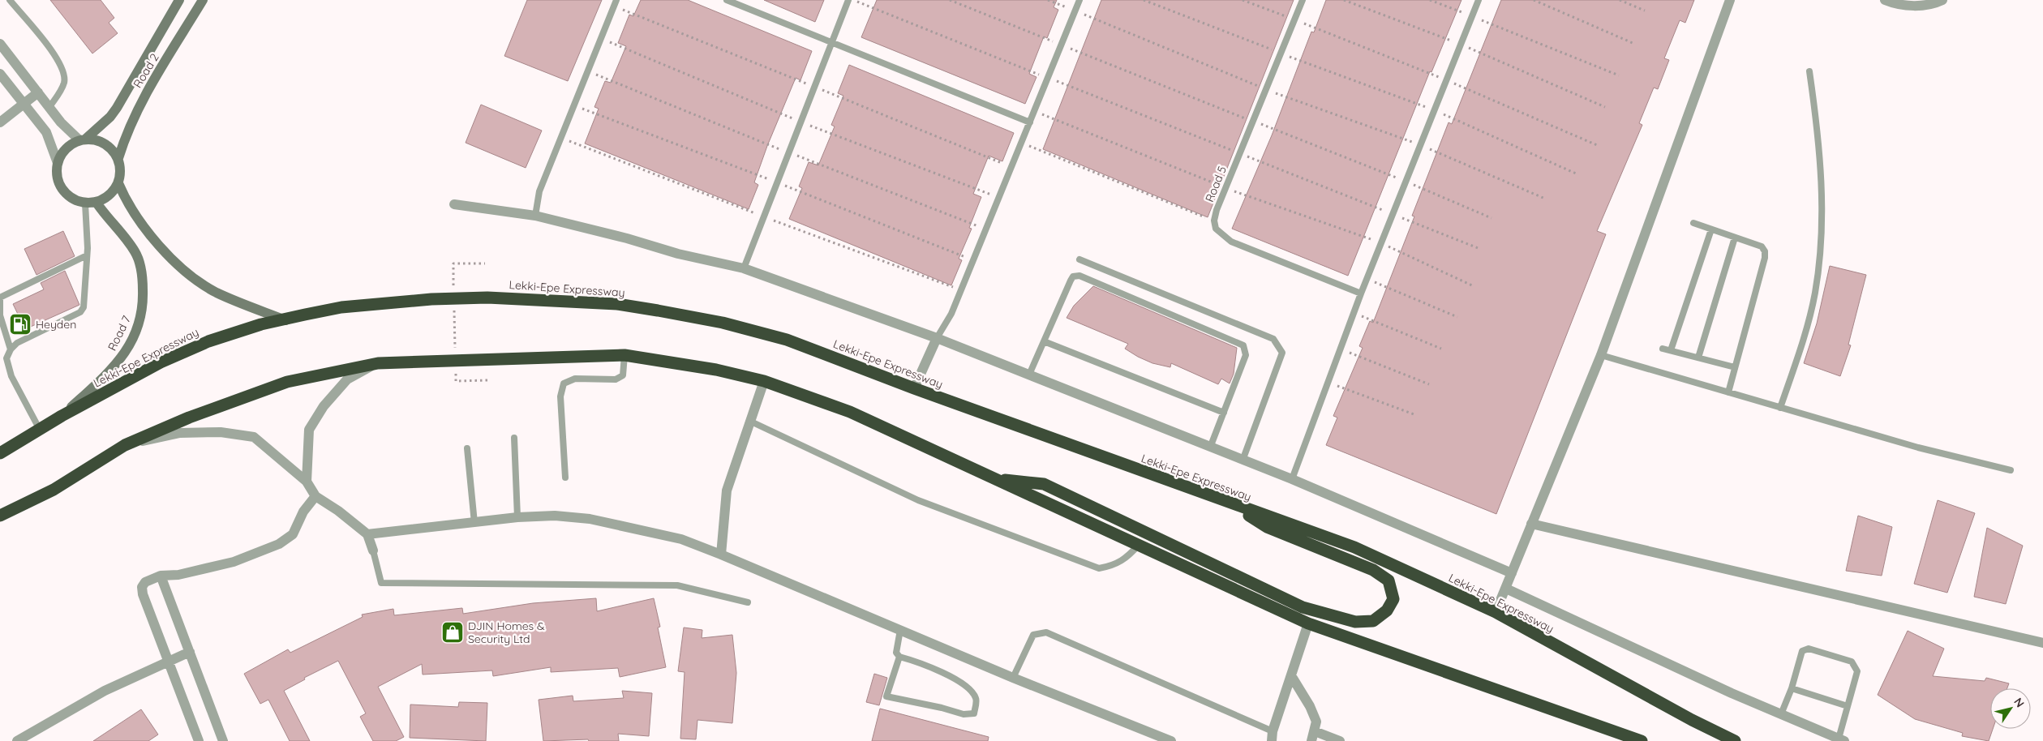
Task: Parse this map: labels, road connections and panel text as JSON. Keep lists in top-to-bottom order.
{
  "streets": {
    "highway": ["Lekki-Epe Expressway"],
    "street": ["Road 2", "Road 7"],
    "lane": ["Road 5"]
  },
  "crossings": [
    ["Road 2", "Road 7"],
    ["Lekki-Epe Expressway", "Road 7"]
  ],
  "places": {
    "fuel station": ["Heyden"],
    "shop": ["DJIN Homes & Security Ltd"]
  },
  "north": "top right"
}
